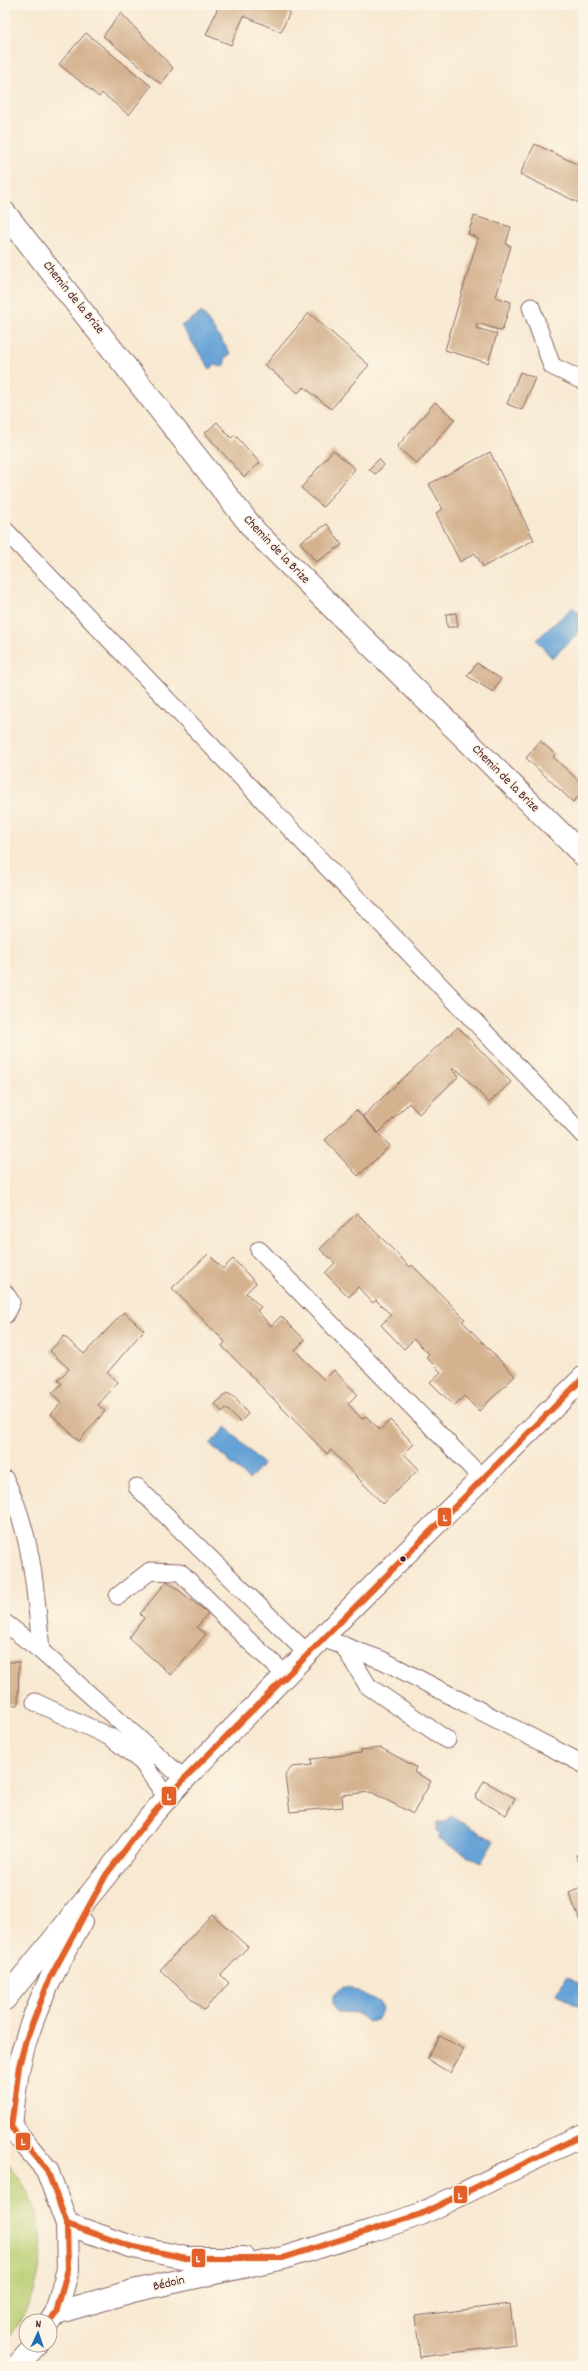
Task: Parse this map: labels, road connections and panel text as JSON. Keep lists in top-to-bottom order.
{
  "streets": {
    "main road": ["Chemin de la Brize", "Bédoin"]
  },
  "lines": ["transit line L"],
  "north": "top"
}
